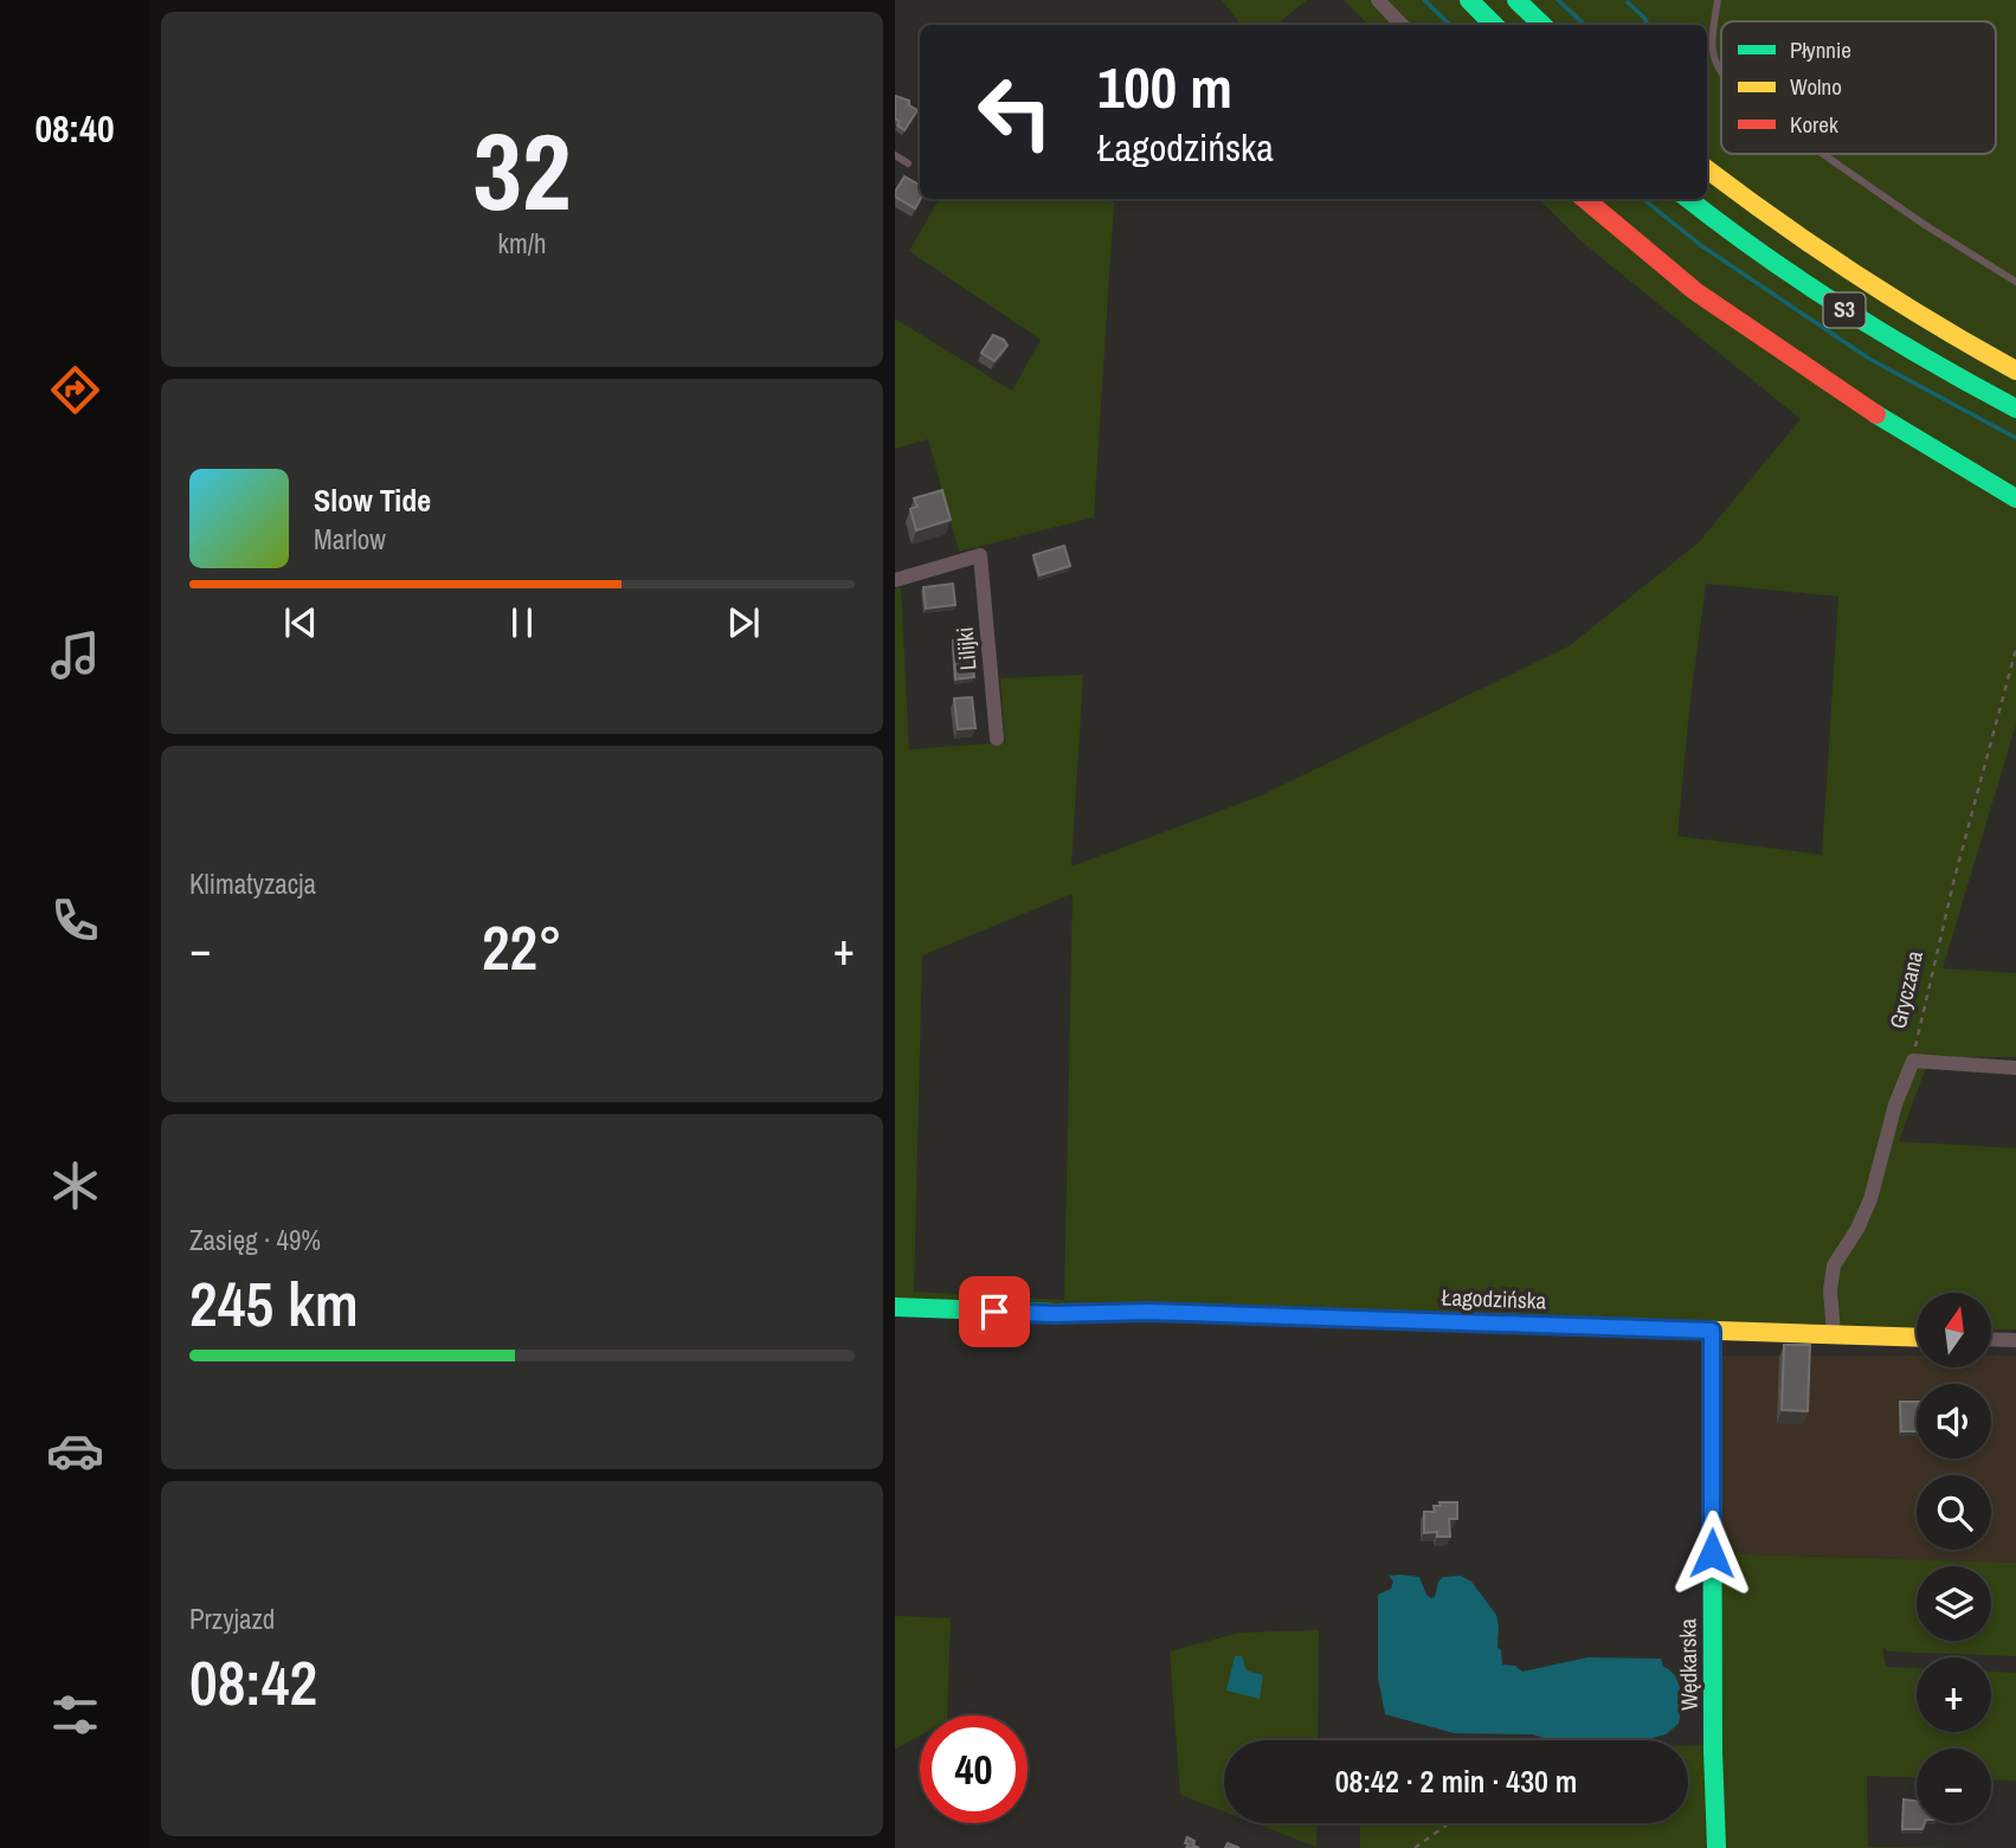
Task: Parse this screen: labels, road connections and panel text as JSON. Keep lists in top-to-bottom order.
{
  "streets": {
    "main road": ["S3", "Łagodzińska", "Wędkarska"],
    "street": ["Lilijki", "Gryczana"]
  },
  "crossings": [
    ["Gryczana", "Łagodzińska"],
    ["Łagodzińska", "Wędkarska"]
  ],
  "legend": ["Płynnie", "Wolno", "Korek"],
  "north": "top",
  "page": {
    "tabs": "08:40",
    "tile": [
      ["32", "km/h"],
      "Klimatyzacja",
      ["Zasięg · 49%", "245 km"],
      ["Przyjazd", "08:42"]
    ],
    "turn": ["100 m", "Łagodzińska"],
    "song": ["Slow Tide", "Marlow"],
    "heat": ["−", "22°", "+"],
    "map_buttons": ["+", "−"],
    "limit": "40",
    "trip": "08:42 · 2 min · 430 m"
  }
}
